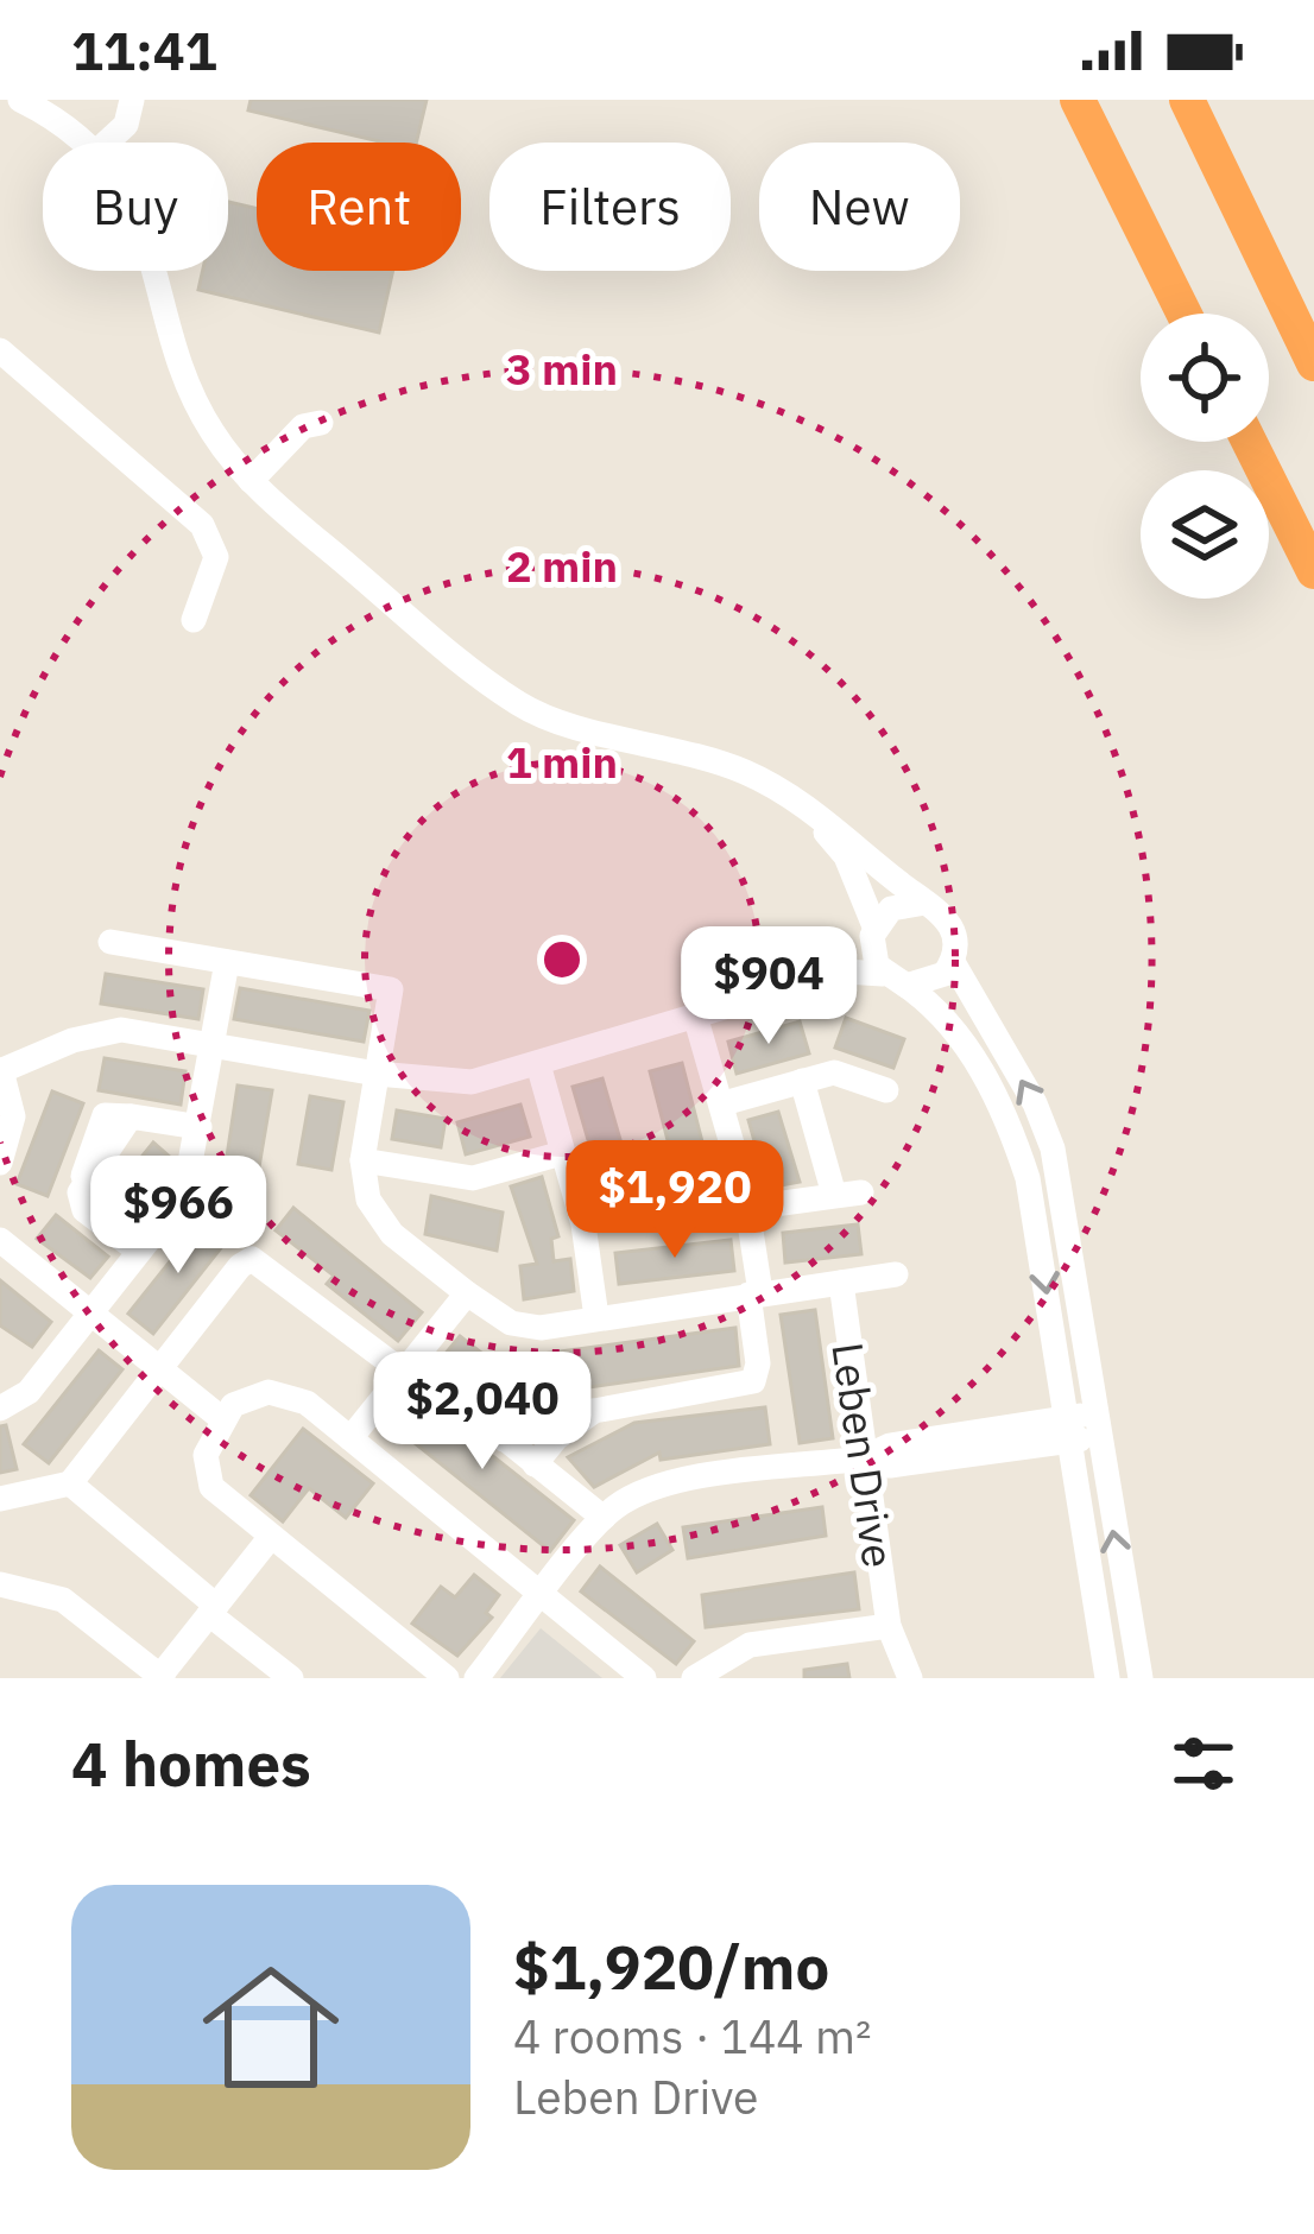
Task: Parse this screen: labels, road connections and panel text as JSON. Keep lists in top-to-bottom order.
{
  "streets": {
    "street": ["Leben Drive"]
  },
  "page": {
    "status": "11:41",
    "chip": [
      "Buy",
      "Rent",
      "Filters",
      "New"
    ],
    "price": [
      "$904",
      "$1,920",
      "$966",
      "$2,040"
    ],
    "heading": "4 homes",
    "list": [
      {
        "name": "$1,920/mo",
        "note": "4 rooms · 144 m² · Leben Drive"
      }
    ]
  },
  "rings": ["3 min", "2 min", "1 min"]
}
